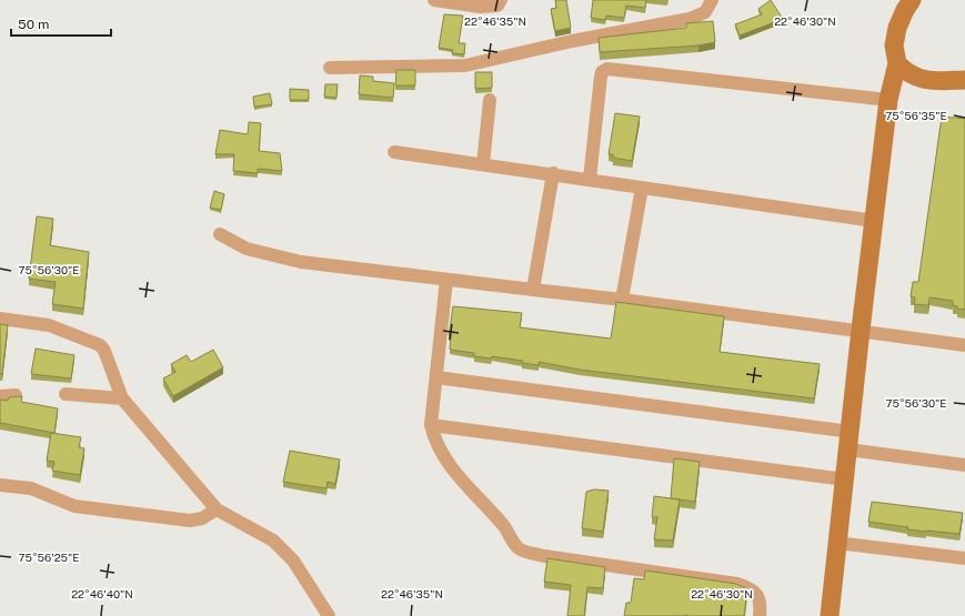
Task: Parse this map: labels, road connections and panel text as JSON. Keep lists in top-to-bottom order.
{
  "scale_bar": "50 m",
  "coordinates": [
    "22°46'35\"N",
    "22°46'30\"N",
    "75°56'35\"E",
    "75°56'30\"E",
    "75°56'25\"E",
    "22°46'40\"N"
  ]
}
